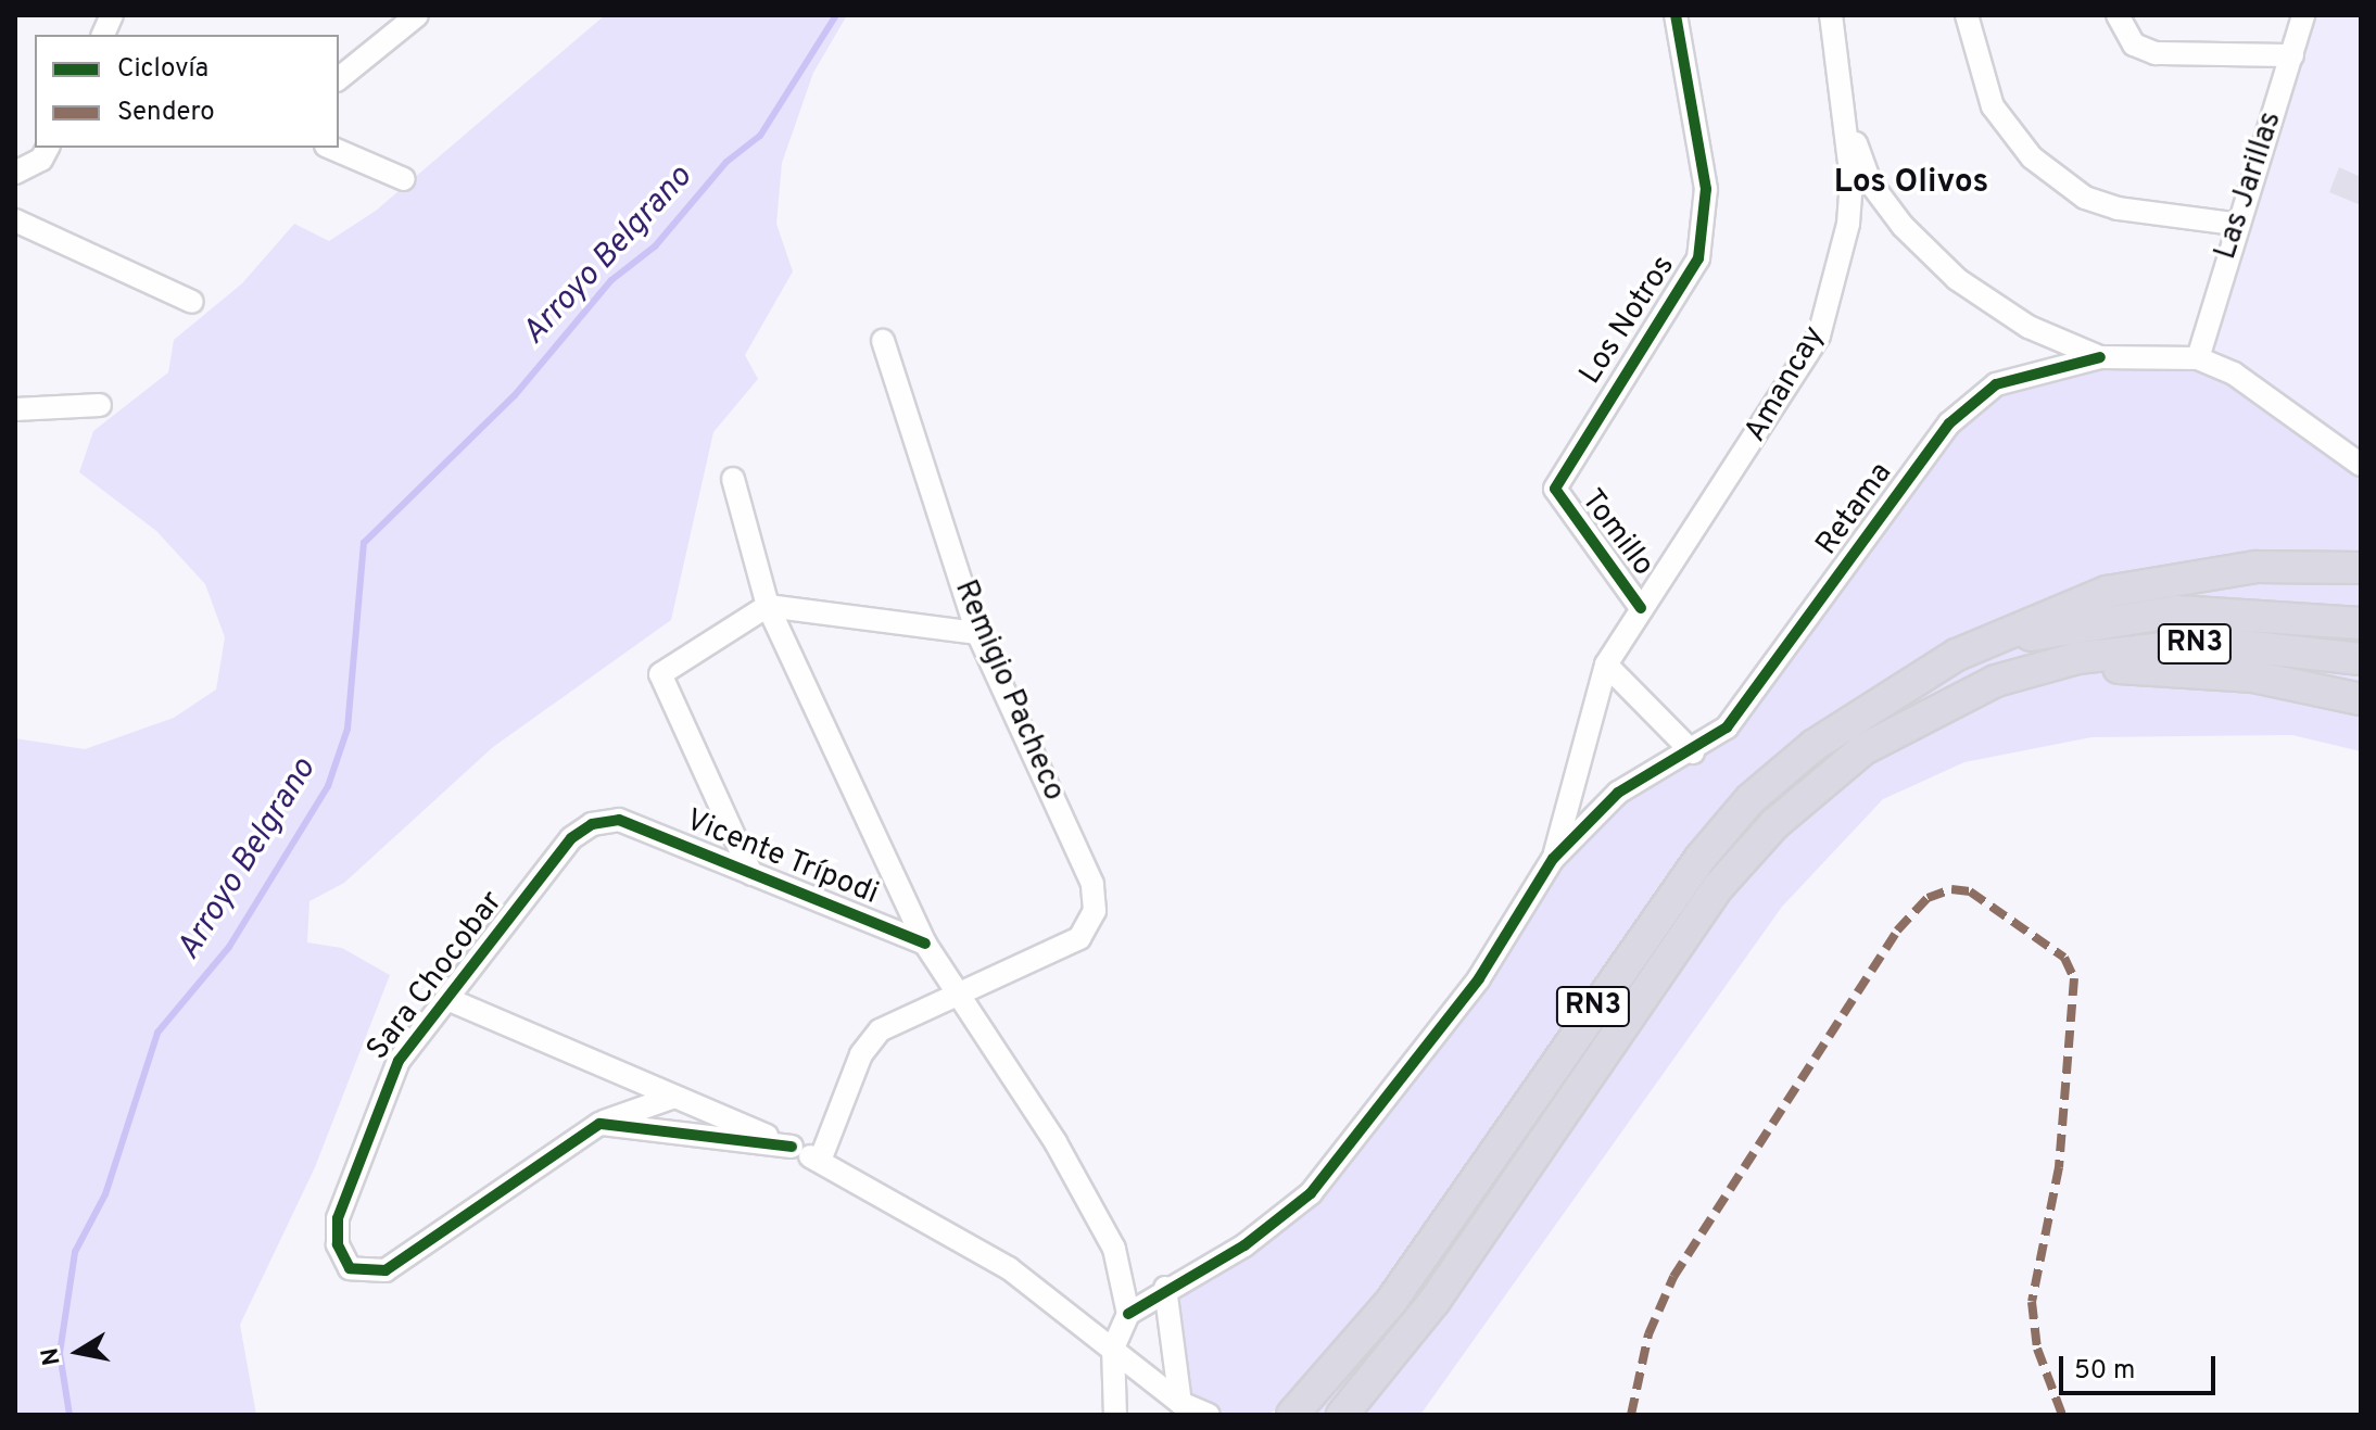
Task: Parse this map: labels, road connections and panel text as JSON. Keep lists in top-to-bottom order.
{
  "streets": {
    "highway": ["RN3"],
    "street": [
      "Las Jarillas",
      "Los Notros",
      "Amancay",
      "Retama",
      "Tomillo",
      "Remigio Pacheco",
      "Vicente Trípodi",
      "Sara Chocobar"
    ]
  },
  "crossings": [
    ["Los Notros", "Tomillo"],
    ["Amancay", "Retama"],
    ["Amancay", "Tomillo"],
    ["Vicente Trípodi", "Sara Chocobar"]
  ],
  "districts": ["Los Olivos"],
  "water": ["Arroyo Belgrano"],
  "legend": ["Ciclovía", "Sendero"],
  "scale_bar": "50 m",
  "north": "left"
}
